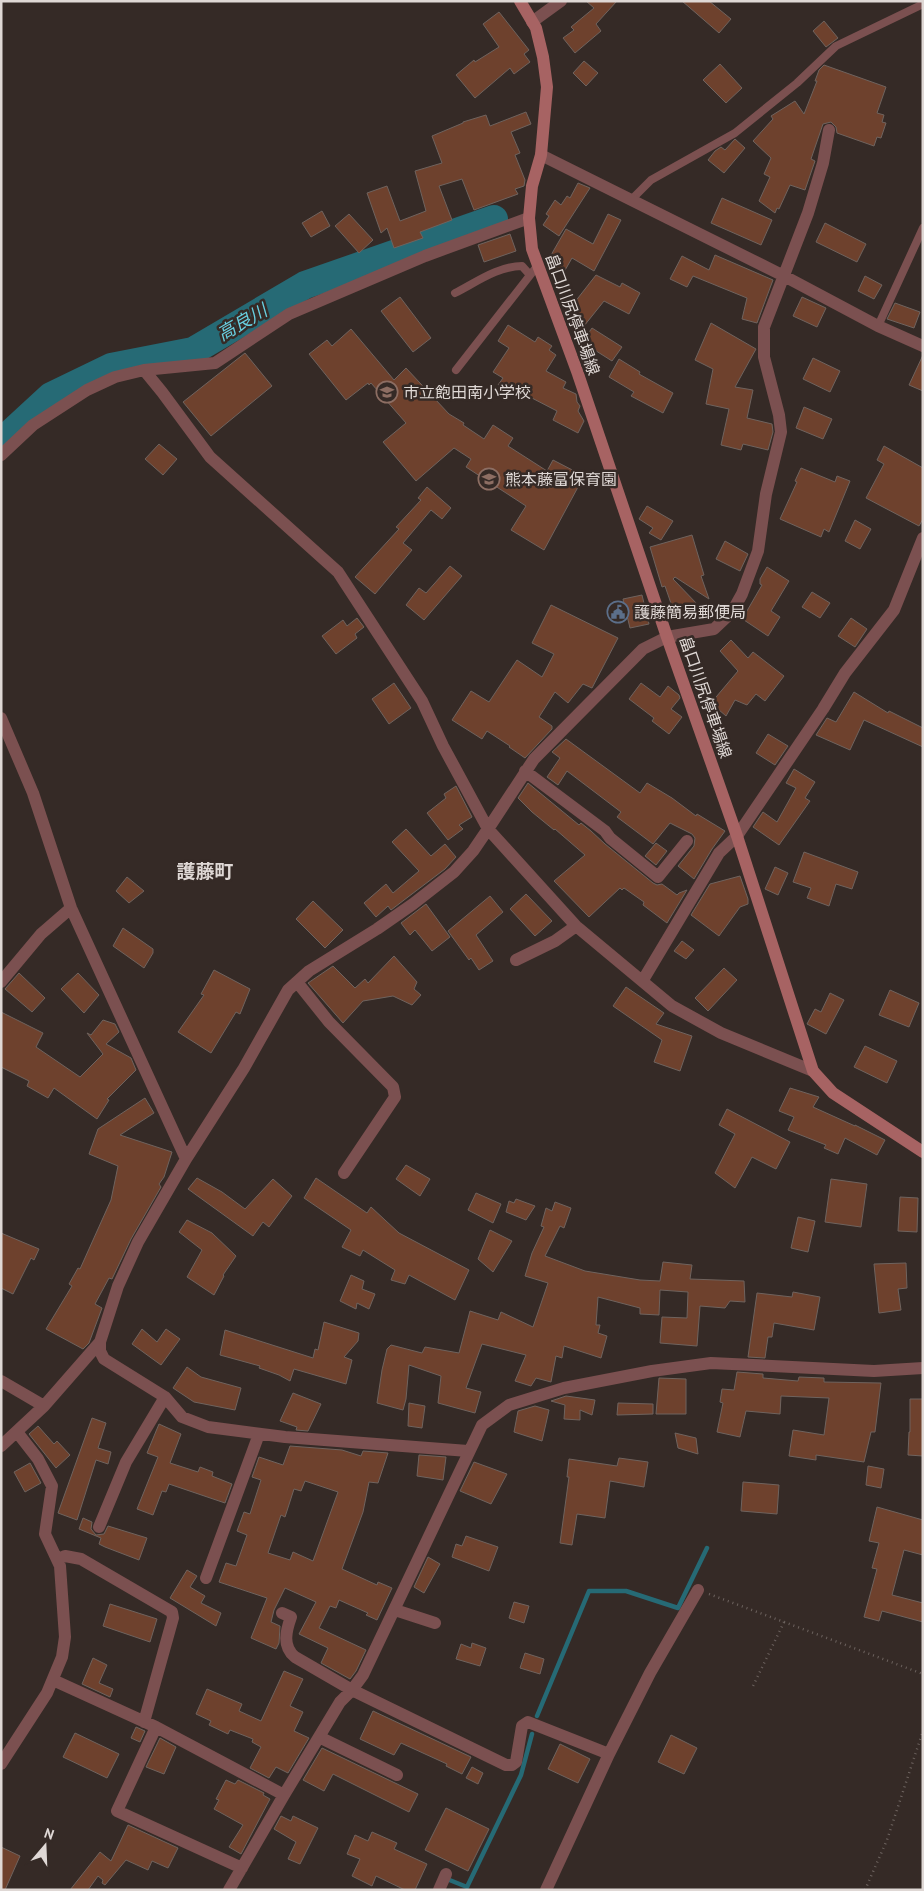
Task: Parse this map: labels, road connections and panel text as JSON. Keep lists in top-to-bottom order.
{
  "streets": {
    "main road": ["畠口川尻停車場線"]
  },
  "districts": ["護藤町"],
  "water": ["高良川"],
  "places": {
    "school or university": ["市立飽田南小学校", "熊本藤富保育園"],
    "public building": ["護藤簡易郵便局"]
  },
  "north": "top"
}
